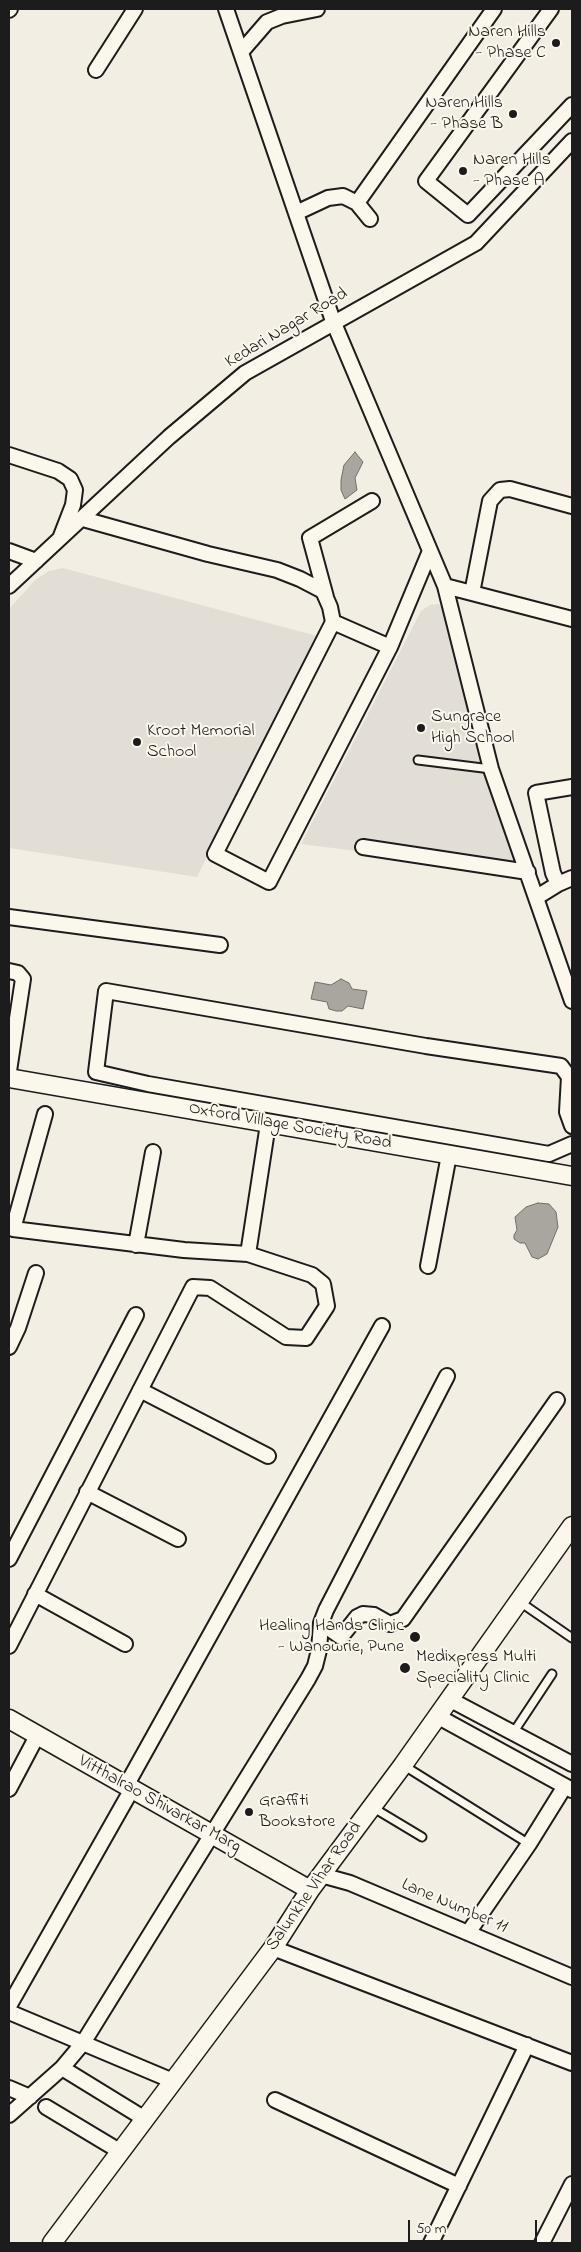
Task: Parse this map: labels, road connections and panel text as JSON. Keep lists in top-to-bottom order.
{
  "streets": {
    "street": [
      "Kedari Nagar Road",
      "Oxford Village Society Road",
      "Vitthalrao Shivarkar Marg",
      "Salunkhe Vihar Road",
      "Lane Number 11"
    ]
  },
  "crossings": [
    ["Vitthalrao Shivarkar Marg", "Salunkhe Vihar Road"],
    ["Salunkhe Vihar Road", "Lane Number 11"]
  ],
  "places": [
    "Naren Hills - Phase C",
    "Naren Hills - Phase B",
    "Naren Hills - Phase A",
    "Sungrace High School",
    "Kroot Memorial School",
    "Healing Hands Clinic - Wanowrie, Pune",
    "Medixpress Multi Speciality Clinic",
    "Graffiti Bookstore"
  ],
  "scale_bar": "50 m"
}
